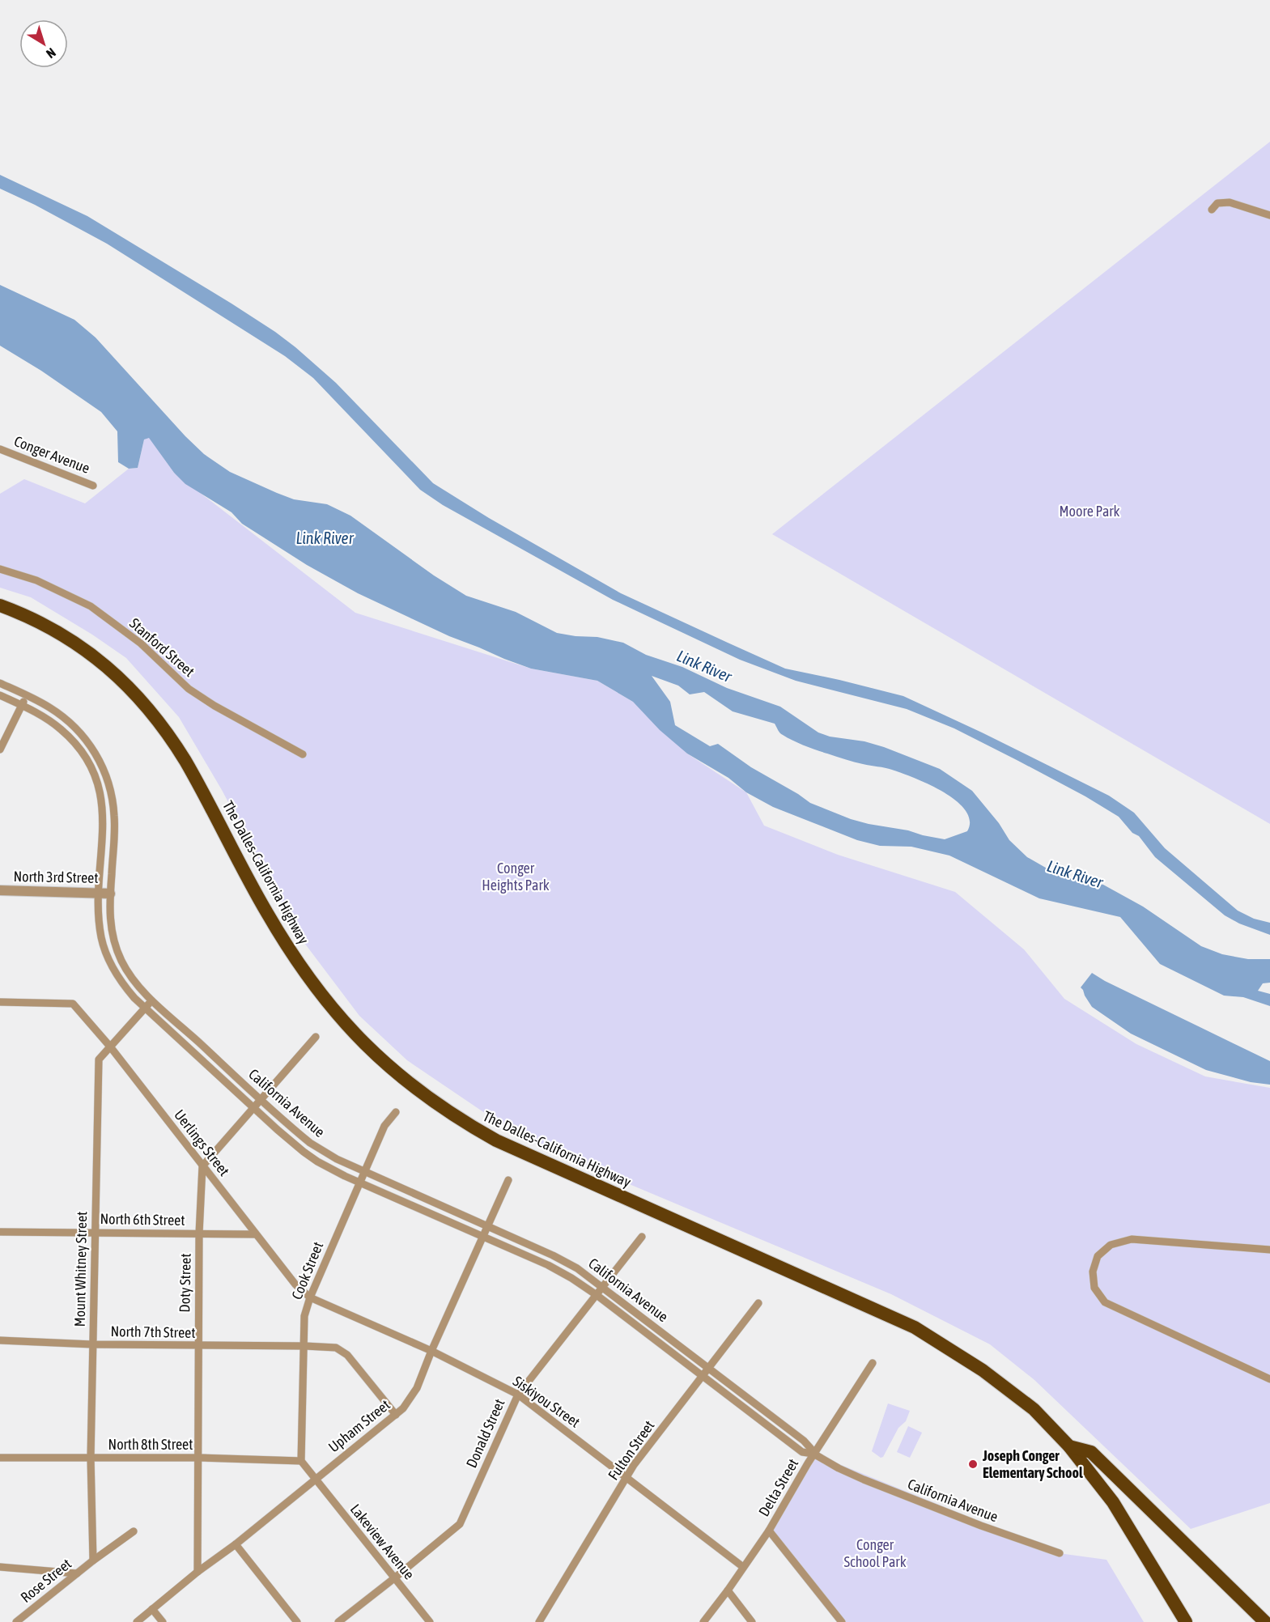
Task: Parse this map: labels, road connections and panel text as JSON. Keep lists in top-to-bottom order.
{
  "streets": {
    "highway": ["The Dalles-California Highway"],
    "street": [
      "Conger Avenue",
      "Stanford Street",
      "North 3rd Street",
      "California Avenue",
      "Uerlings Street",
      "North 6th Street",
      "Mount Whitney Street",
      "Cook Street",
      "Doty Street",
      "North 7th Street",
      "Siskiyou Street",
      "Upham Street",
      "Donald Street",
      "North 8th Street",
      "Fulton Street",
      "Delta Street",
      "Lakeview Avenue",
      "Rose Street"
    ]
  },
  "crossings": [
    ["North 3rd Street", "California Avenue"],
    ["California Avenue", "Mount Whitney Street"],
    ["California Avenue", "Cook Street"],
    ["California Avenue", "Upham Street"],
    ["California Avenue", "Donald Street"],
    ["California Avenue", "Fulton Street"],
    ["California Avenue", "Delta Street"],
    ["Uerlings Street", "North 6th Street"],
    ["Uerlings Street", "Mount Whitney Street"],
    ["Uerlings Street", "Cook Street"],
    ["Uerlings Street", "Doty Street"],
    ["Uerlings Street", "Siskiyou Street"],
    ["North 6th Street", "Mount Whitney Street"],
    ["North 6th Street", "Doty Street"],
    ["Mount Whitney Street", "North 7th Street"],
    ["Mount Whitney Street", "North 8th Street"],
    ["Mount Whitney Street", "Rose Street"],
    ["Cook Street", "North 7th Street"],
    ["Cook Street", "Siskiyou Street"],
    ["Cook Street", "North 8th Street"],
    ["Doty Street", "North 7th Street"],
    ["Doty Street", "Upham Street"],
    ["Doty Street", "North 8th Street"],
    ["Siskiyou Street", "Upham Street"],
    ["Siskiyou Street", "Donald Street"],
    ["Siskiyou Street", "Fulton Street"],
    ["Siskiyou Street", "Delta Street"],
    ["Upham Street", "Lakeview Avenue"],
    ["Donald Street", "Lakeview Avenue"]
  ],
  "water": ["Link River"],
  "parks": ["Moore Park", "Conger Heights Park", "Conger School Park"],
  "places": ["Joseph Conger Elementary School"],
  "north": "bottom right"
}
